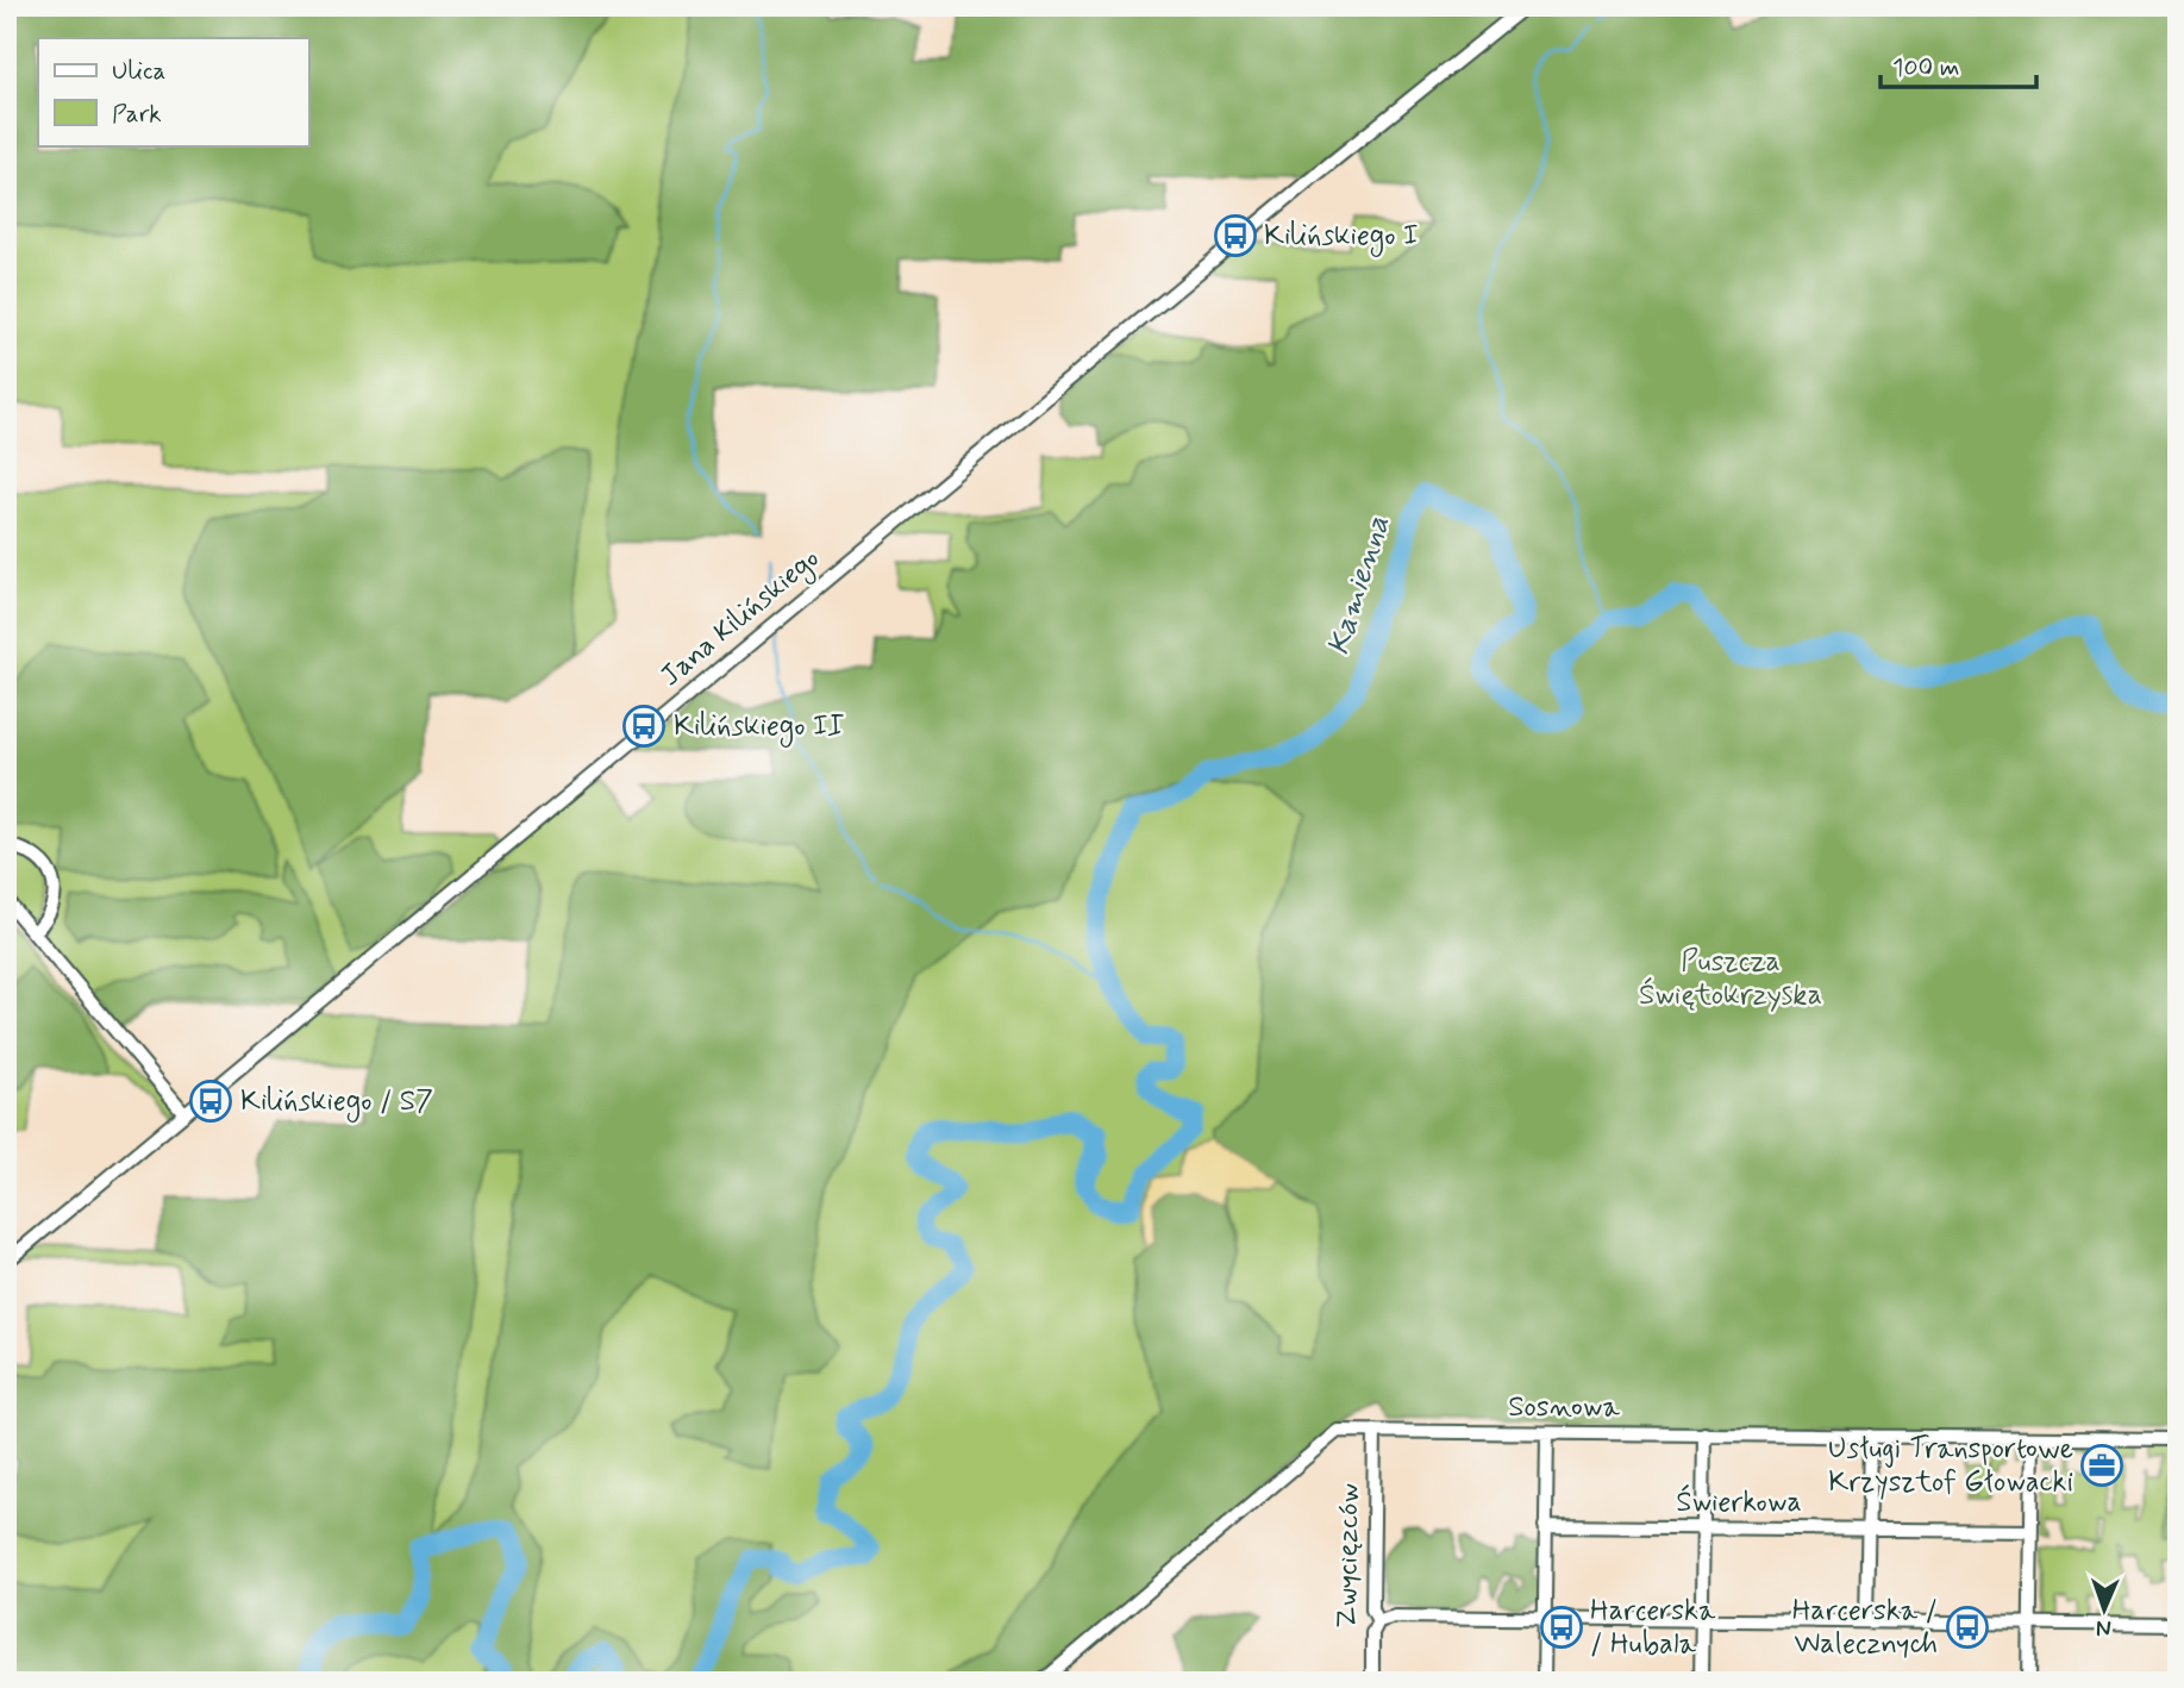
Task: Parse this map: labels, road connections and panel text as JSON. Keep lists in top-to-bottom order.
{
  "streets": {
    "street": [
      "Jana Kilińskiego",
      "Sosnowa",
      "Świerkowa",
      "Zwycięzców"
    ]
  },
  "crossings": [
    ["Sosnowa", "Zwycięzców"]
  ],
  "water": ["Kamienna"],
  "parks": ["Puszcza Świętokrzyska"],
  "places": {
    "bus stop": [
      "Kilińskiego I",
      "Kilińskiego II",
      "Kilińskiego / S7",
      "Harcerska / Hubala",
      "Harcerska / Walecznych"
    ],
    "office": ["Usługi Transportowe Krzysztof Głowacki"]
  },
  "legend": ["Ulica", "Park"],
  "scale_bar": "100 m",
  "north": "bottom"
}
